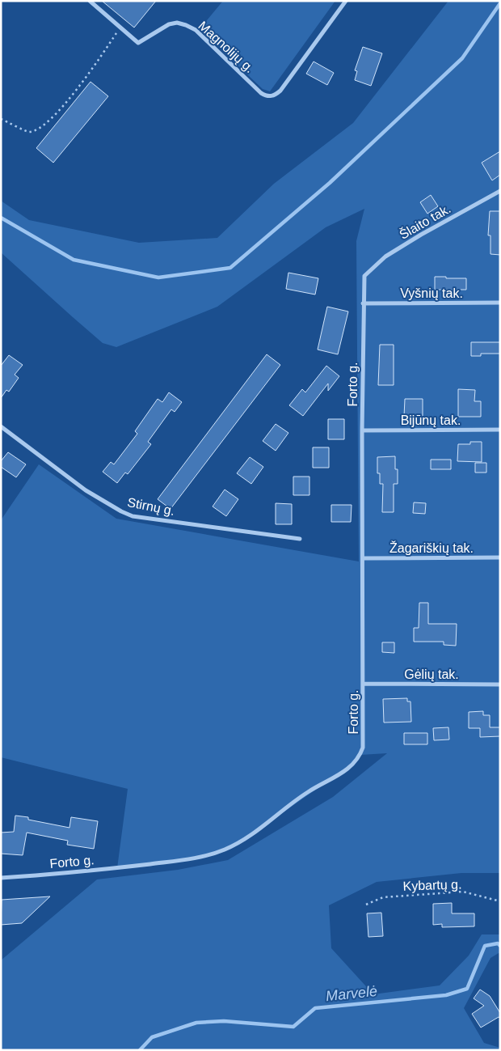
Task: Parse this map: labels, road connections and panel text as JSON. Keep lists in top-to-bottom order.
{
  "streets": {
    "street": [
      "Magnolijų g.",
      "Šlaito tak.",
      "Vyšnių tak.",
      "Forto g.",
      "Bijūnų tak.",
      "Stirnų g.",
      "Žagariškių tak.",
      "Gėlių tak."
    ],
    "path": ["Kybartų g."]
  },
  "crossings": [
    ["Šlaito tak.", "Forto g."],
    ["Vyšnių tak.", "Forto g."],
    ["Forto g.", "Bijūnų tak."],
    ["Forto g.", "Žagariškių tak."],
    ["Forto g.", "Gėlių tak."]
  ],
  "water": ["Marvelė"]
}
